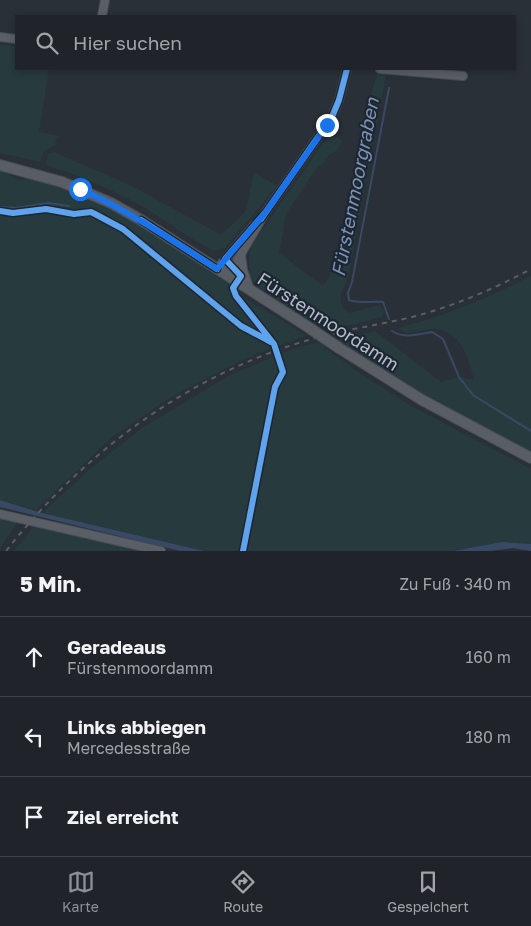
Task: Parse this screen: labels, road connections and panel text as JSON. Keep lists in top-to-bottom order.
{
  "streets": {
    "main road": ["Fürstenmoordamm"]
  },
  "water": ["Fürstenmoorgraben"],
  "page": {
    "search": "Hier suchen",
    "heading": ["5 Min.", "Zu Fuß · 340 m"],
    "list": [
      ["Geradeaus", "Fürstenmoordamm", "160 m"],
      ["Links abbiegen", "Mercedesstraße", "180 m"],
      "Ziel erreicht"
    ],
    "nav": ["Karte", "Route", "Gespeichert"]
  }
}
